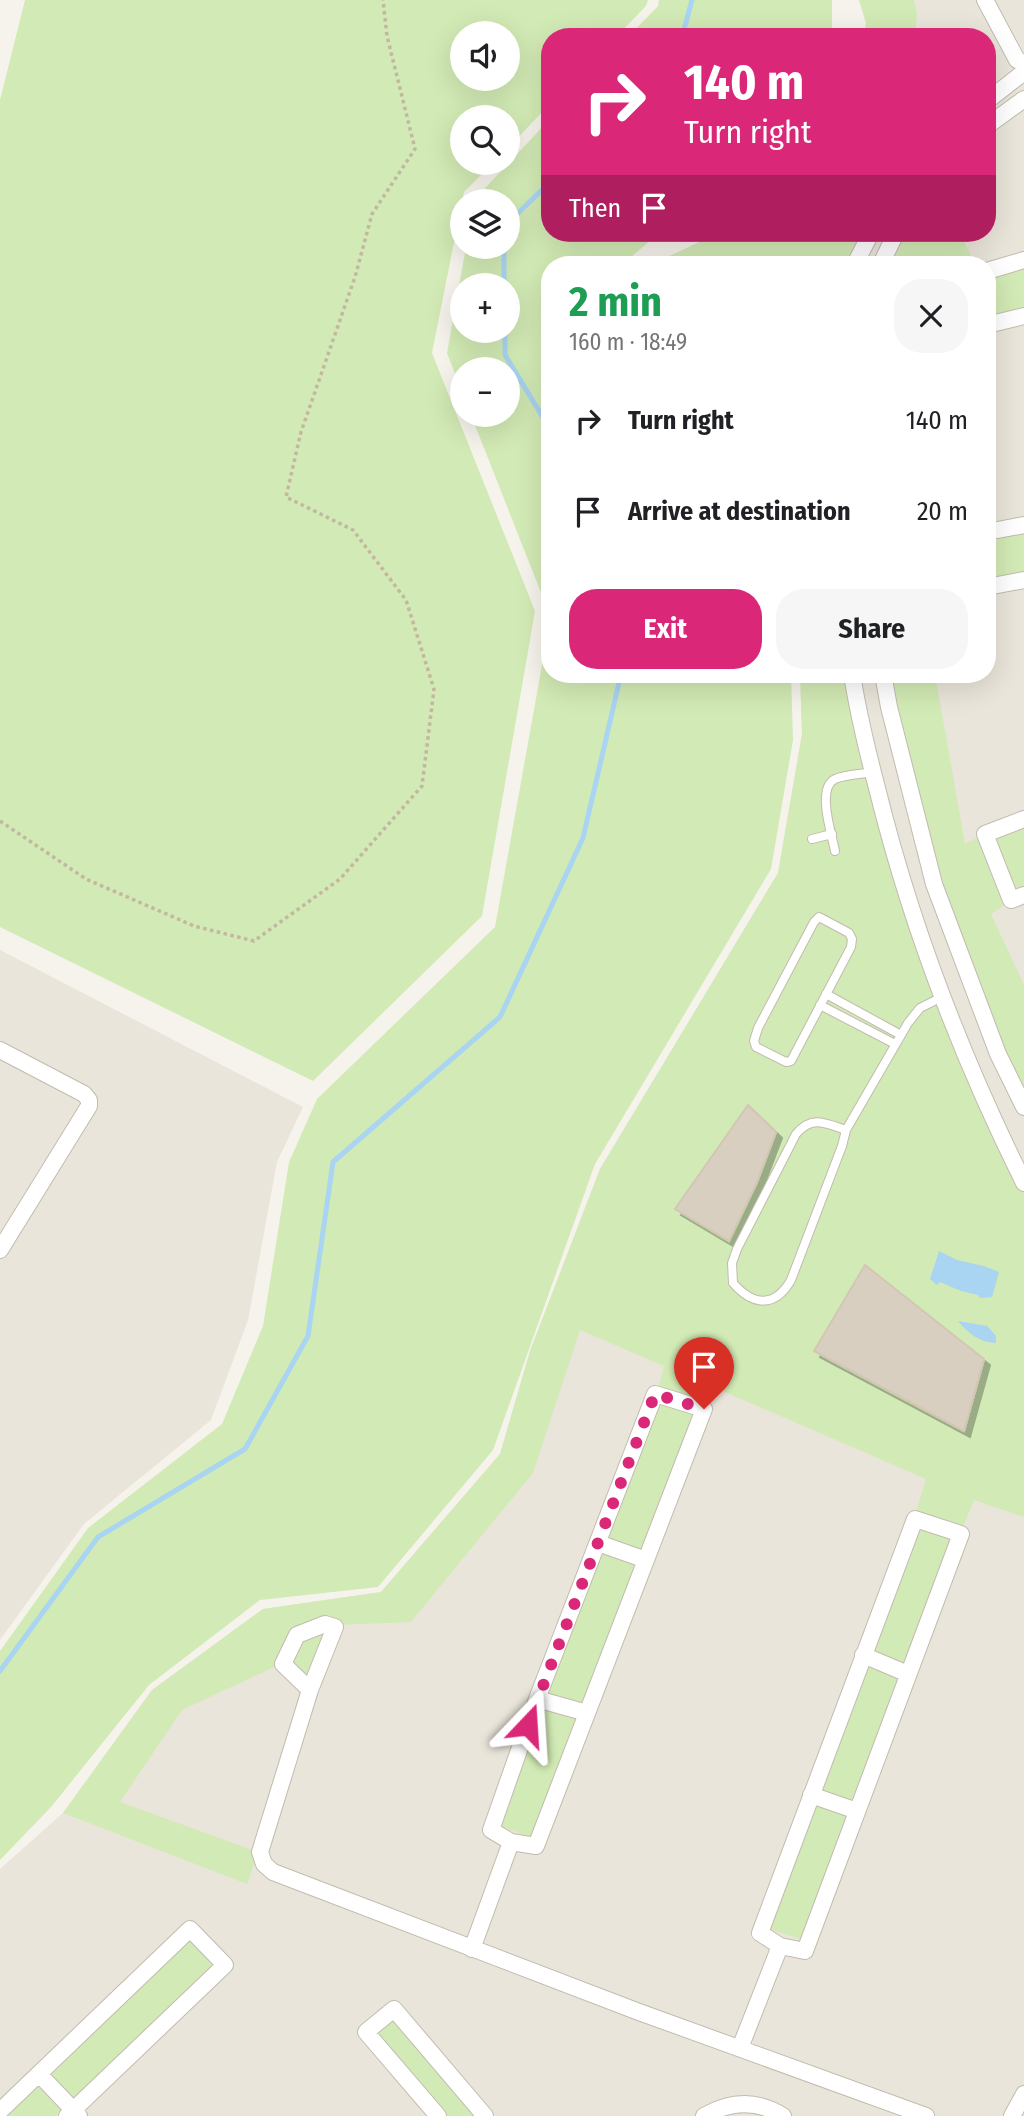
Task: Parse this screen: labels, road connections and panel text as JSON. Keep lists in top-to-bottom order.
{
  "page": {
    "map_buttons": ["+", "−"],
    "turn": ["140 m", "Turn right"],
    "then": "Then",
    "heading": ["2 min", "160 m · 18:49"],
    "list": [
      {
        "name": "Turn right",
        "value": "140 m"
      },
      {
        "name": "Arrive at destination",
        "value": "20 m"
      }
    ],
    "buttons": ["Exit", "Share"]
  }
}
